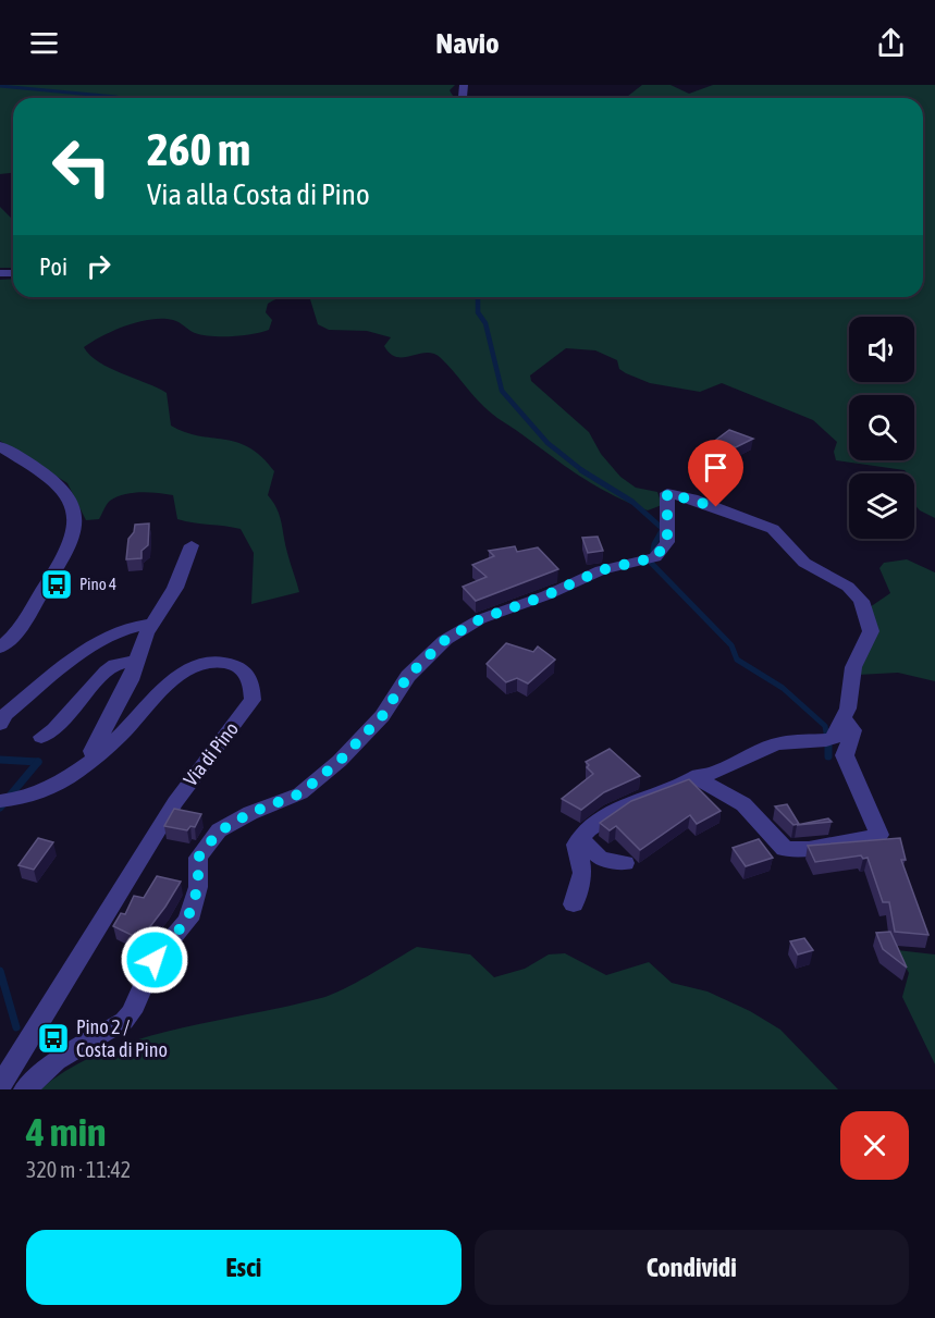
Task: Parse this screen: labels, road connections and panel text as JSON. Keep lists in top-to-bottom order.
{
  "streets": {
    "street": ["Via di Pino"]
  },
  "places": {
    "bus stop": ["Pino 4", "Pino 2 / Costa di Pino"]
  },
  "page": {
    "header": "Navio",
    "turn": ["260 m", "Via alla Costa di Pino"],
    "then": "Poi",
    "heading": ["4 min", "320 m · 11:42"],
    "buttons": ["Esci", "Condividi"]
  }
}
